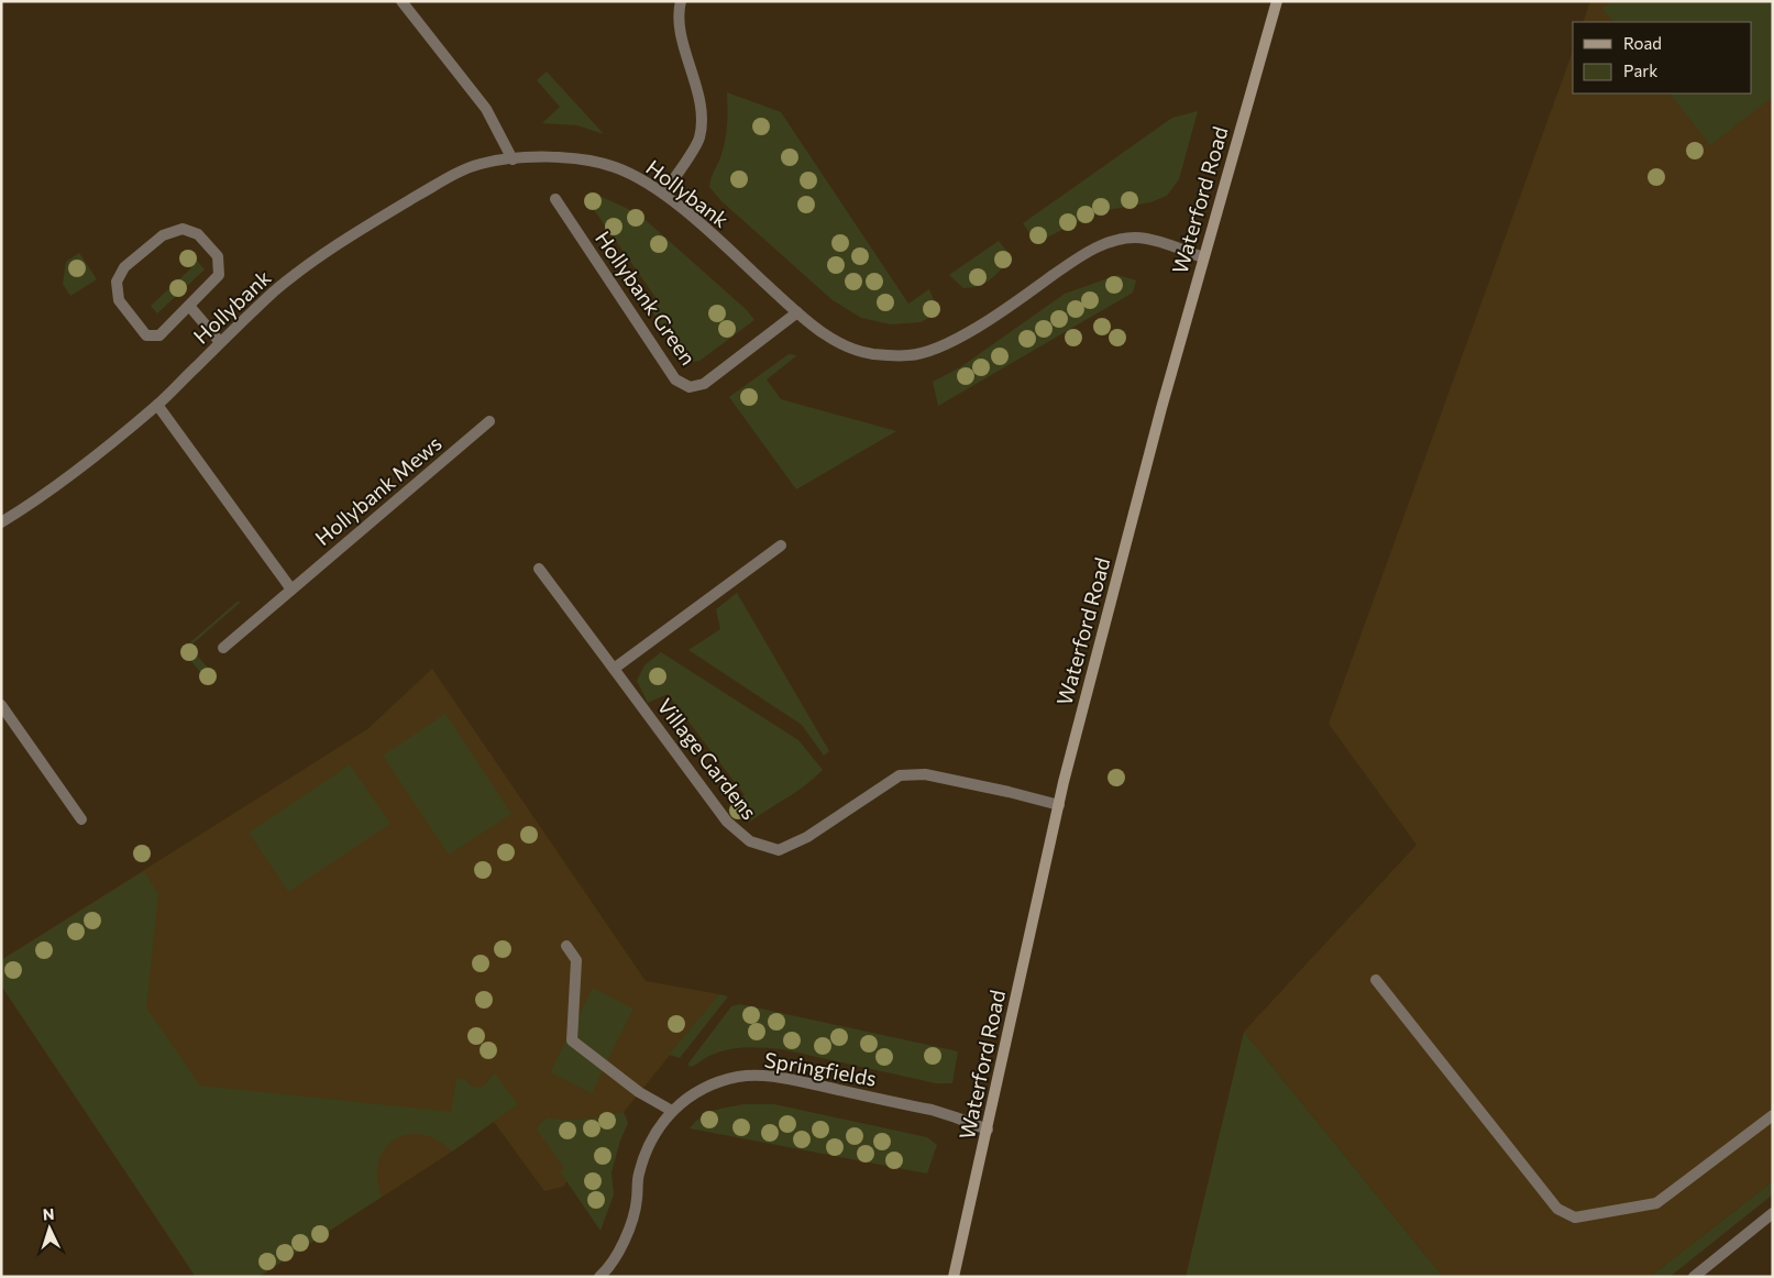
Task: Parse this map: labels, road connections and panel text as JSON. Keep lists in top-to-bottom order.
{
  "streets": {
    "main road": ["Waterford Road"],
    "street": [
      "Hollybank",
      "Hollybank Green",
      "Hollybank Mews",
      "Village Gardens",
      "Springfields"
    ]
  },
  "crossings": [
    ["Hollybank", "Waterford Road"],
    ["Hollybank", "Hollybank Green"],
    ["Waterford Road", "Village Gardens"],
    ["Waterford Road", "Springfields"]
  ],
  "legend": ["Road", "Park"],
  "north": "top"
}
